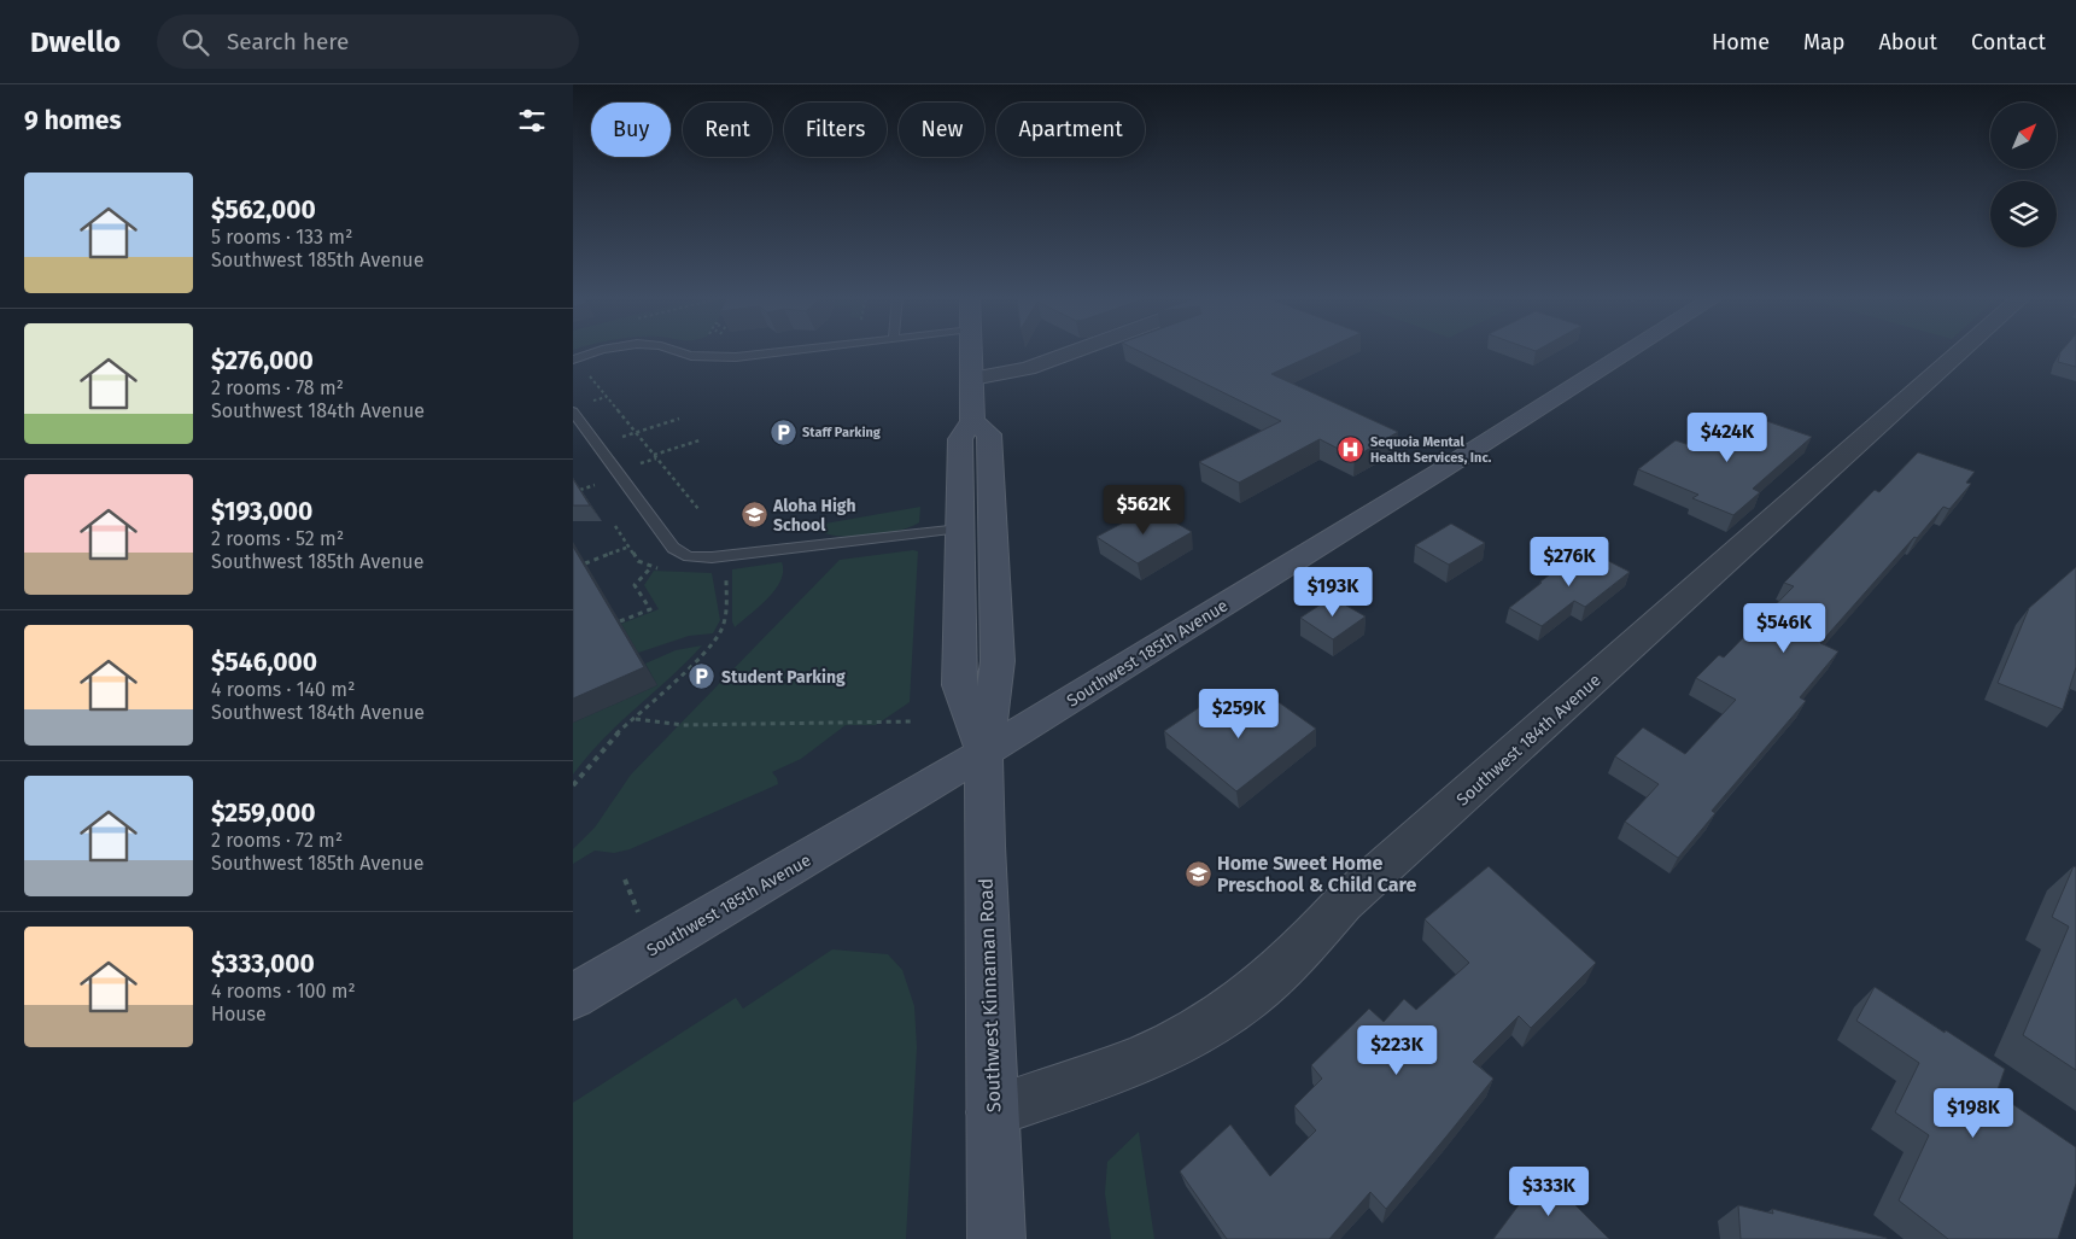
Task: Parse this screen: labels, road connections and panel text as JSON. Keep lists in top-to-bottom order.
{
  "streets": {
    "main road": ["Southwest 185th Avenue", "Southwest Kinnaman Road"],
    "street": ["Southwest 184th Avenue"]
  },
  "crossings": [
    ["Southwest 185th Avenue", "Southwest Kinnaman Road"],
    ["Southwest 184th Avenue", "Southwest Kinnaman Road"]
  ],
  "places": {
    "parking": ["Staff Parking", "Student Parking"],
    "hospital": ["Sequoia Mental Health Services, Inc."],
    "school or university": ["Aloha High School", "Home Sweet Home Preschool & Child Care"]
  },
  "north": "top right",
  "page": {
    "header": "Dwello",
    "search": "Search here",
    "nav": [
      "Home",
      "Map",
      "About",
      "Contact"
    ],
    "heading": "9 homes",
    "chip": [
      "Buy",
      "Rent",
      "Filters",
      "New",
      "Apartment"
    ],
    "list": [
      {
        "name": "$562,000",
        "note": "5 rooms · 133 m² · Southwest 185th Avenue"
      },
      {
        "name": "$276,000",
        "note": "2 rooms · 78 m² · Southwest 184th Avenue"
      },
      {
        "name": "$193,000",
        "note": "2 rooms · 52 m² · Southwest 185th Avenue"
      },
      {
        "name": "$546,000",
        "note": "4 rooms · 140 m² · Southwest 184th Avenue"
      },
      {
        "name": "$259,000",
        "note": "2 rooms · 72 m² · Southwest 185th Avenue"
      },
      {
        "name": "$333,000",
        "note": "4 rooms · 100 m² · House"
      }
    ],
    "price": [
      "$424K",
      "$562K",
      "$276K",
      "$193K",
      "$546K",
      "$259K",
      "$223K",
      "$198K",
      "$333K"
    ]
  }
}
